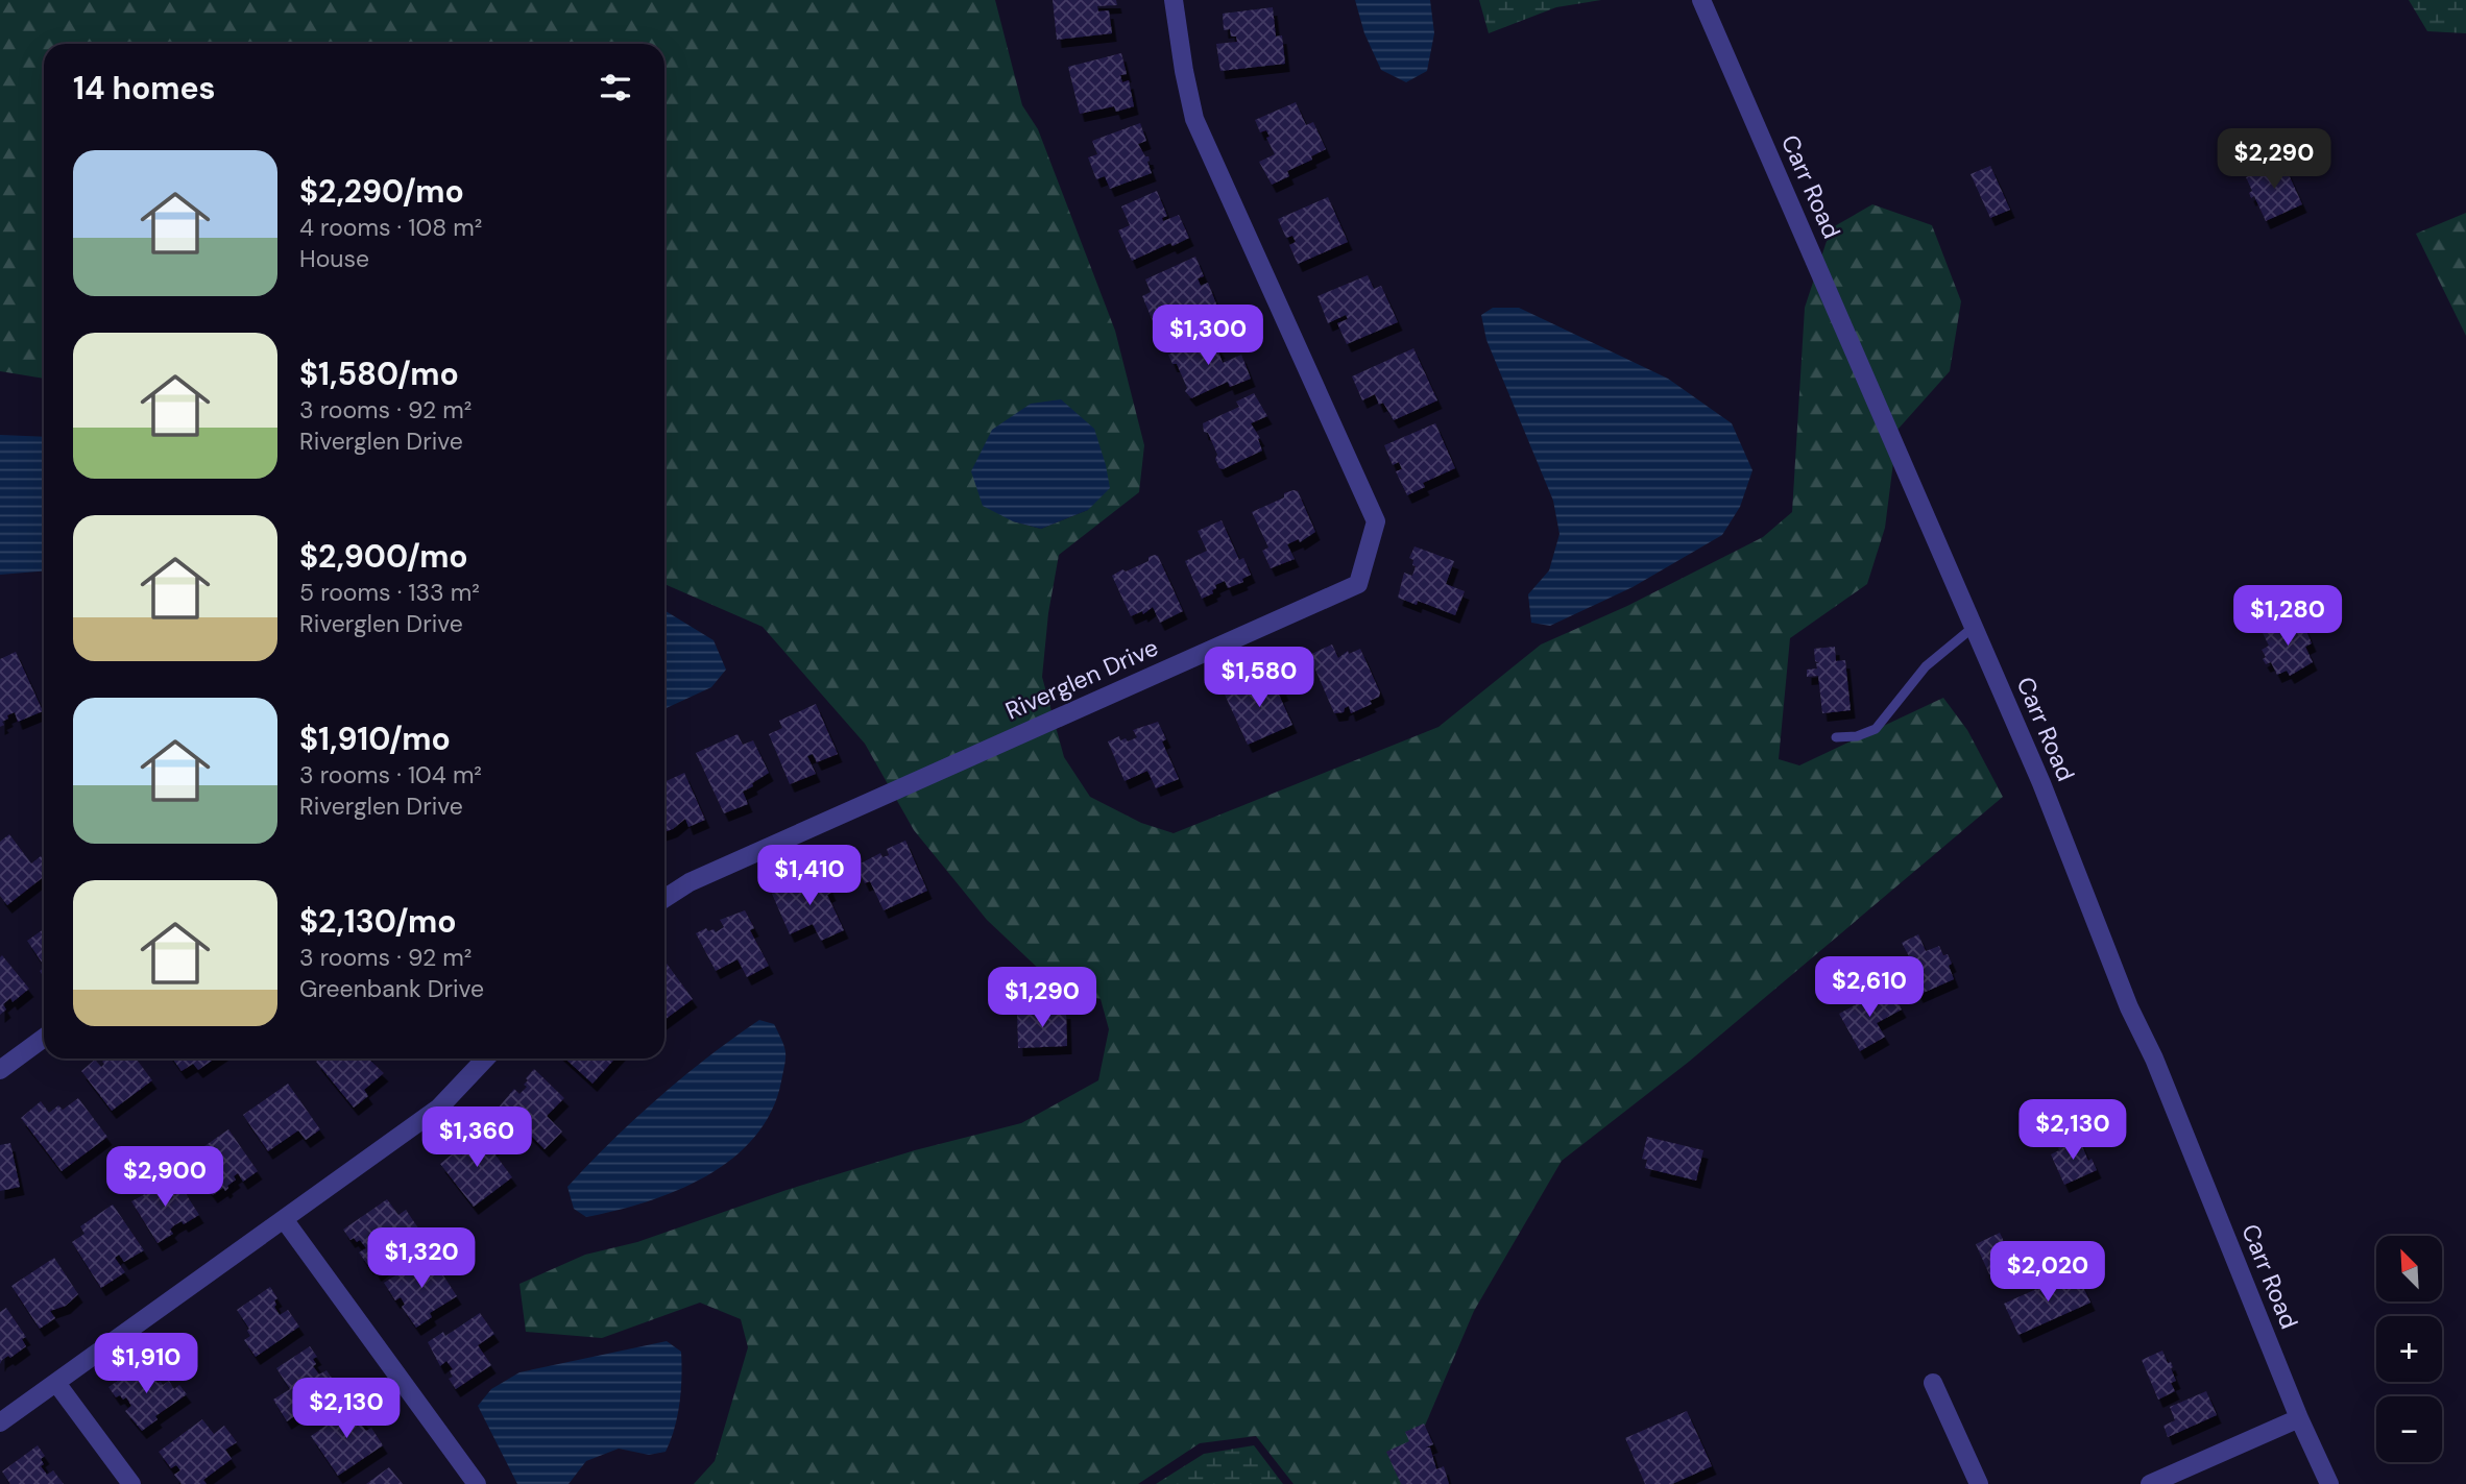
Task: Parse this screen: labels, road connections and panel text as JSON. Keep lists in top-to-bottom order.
{
  "streets": {
    "street": ["Carr Road", "Riverglen Drive"]
  },
  "north": "top left",
  "page": {
    "heading": "14 homes",
    "price": [
      "$2,290",
      "$1,300",
      "$1,280",
      "$1,580",
      "$1,410",
      "$2,610",
      "$1,290",
      "$2,130",
      "$1,360",
      "$2,900",
      "$1,320",
      "$2,020",
      "$1,910",
      "$2,130"
    ],
    "list": [
      {
        "name": "$2,290/mo",
        "note": "4 rooms · 108 m² · House"
      },
      {
        "name": "$1,580/mo",
        "note": "3 rooms · 92 m² · Riverglen Drive"
      },
      {
        "name": "$2,900/mo",
        "note": "5 rooms · 133 m² · Riverglen Drive"
      },
      {
        "name": "$1,910/mo",
        "note": "3 rooms · 104 m² · Riverglen Drive"
      },
      {
        "name": "$2,130/mo",
        "note": "3 rooms · 92 m² · Greenbank Drive"
      }
    ],
    "map_buttons": ["+", "−"]
  }
}
